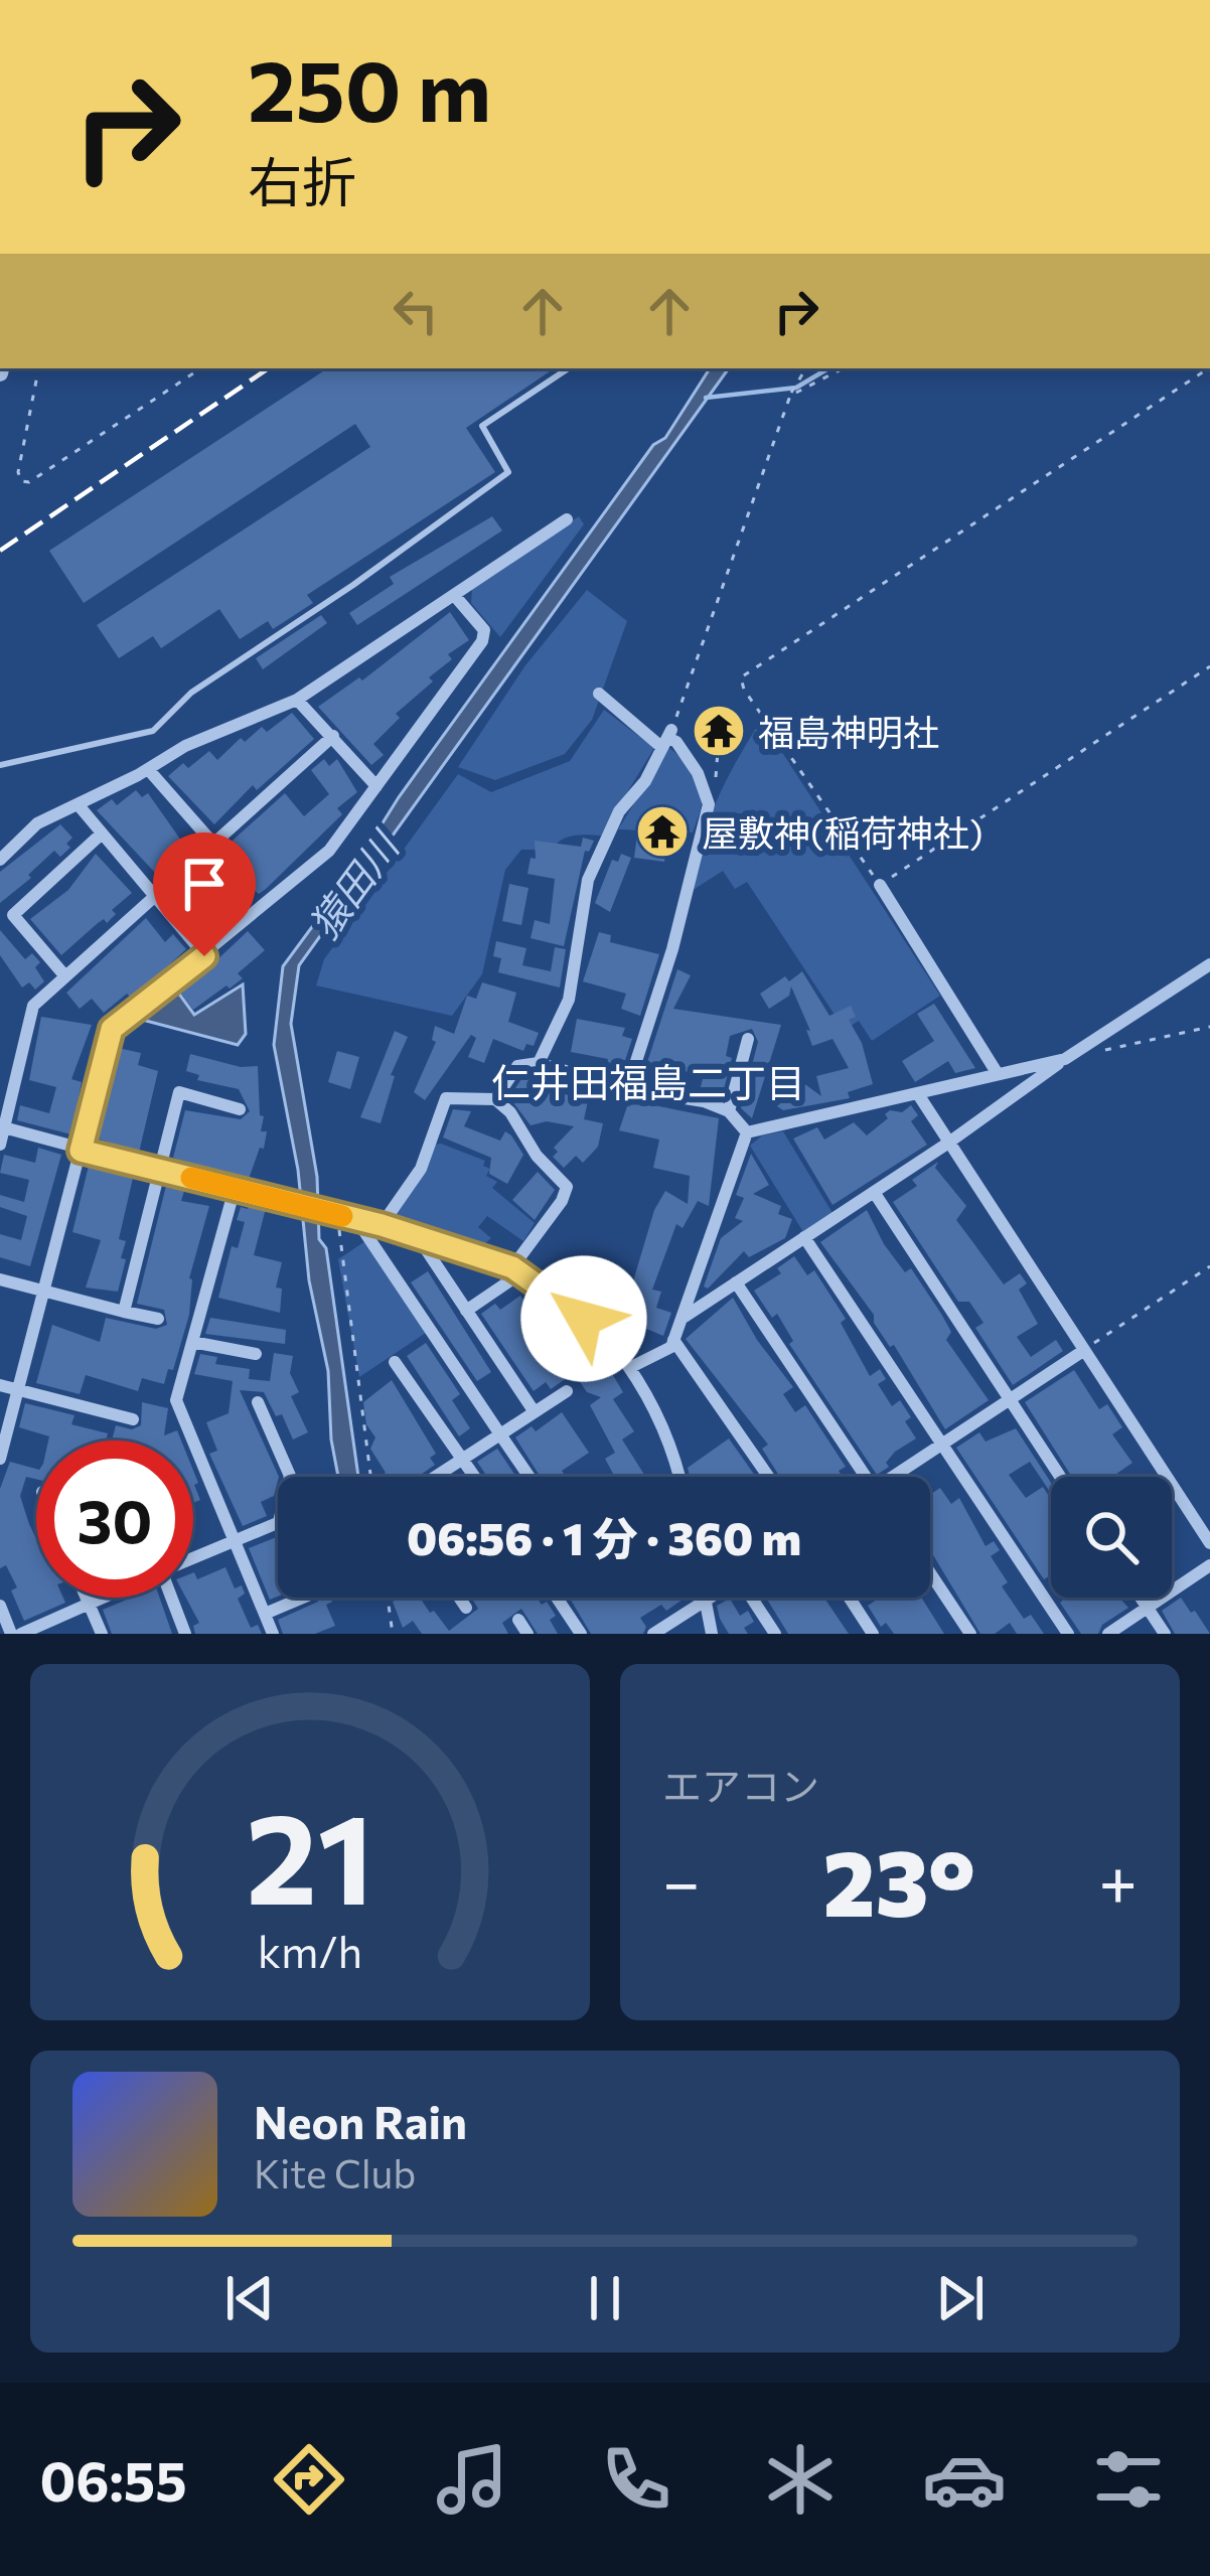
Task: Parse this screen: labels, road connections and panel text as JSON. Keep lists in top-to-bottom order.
{
  "districts": ["仁井田福島二丁目"],
  "water": ["猿田川"],
  "places": {
    "temple": ["福島神明社", "屋敷神(稲荷神社)"]
  },
  "page": {
    "turn": ["250 m", "右折"],
    "limit": "30",
    "trip": "06:56 · 1 分 · 360 m",
    "tile": "エアコン",
    "heat": ["−", "23°", "+"],
    "song": ["Neon Rain", "Kite Club"],
    "tabs": "06:55",
    "gauge": ["21", "km/h"]
  }
}
